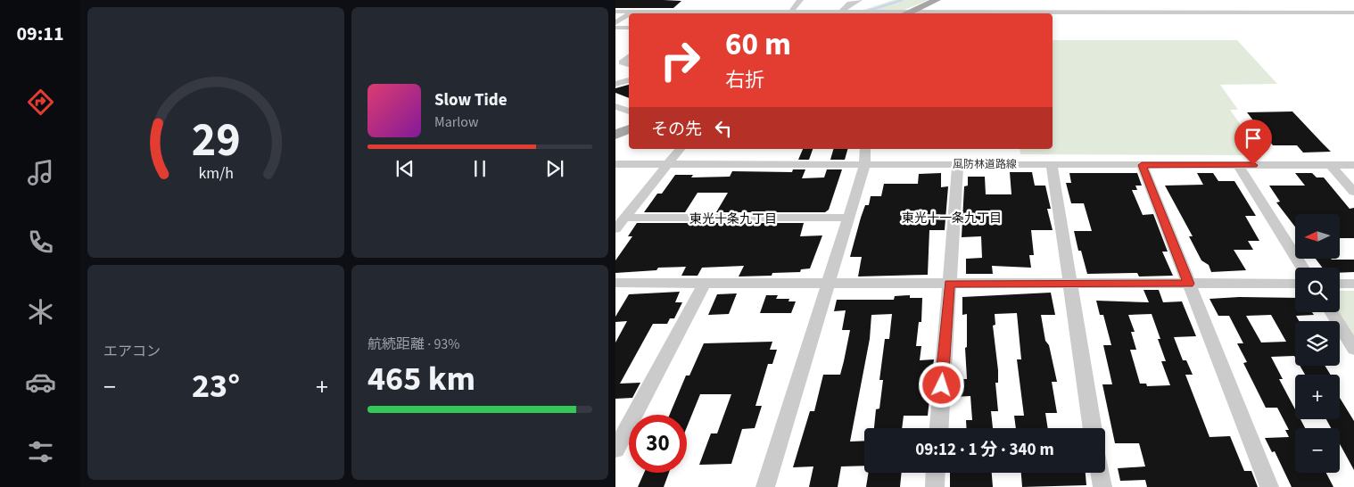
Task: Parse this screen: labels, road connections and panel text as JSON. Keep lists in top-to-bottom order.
{
  "streets": {
    "street": ["風防林道路線"]
  },
  "districts": ["東光十一条九丁目", "東光十条九丁目"],
  "north": "left",
  "page": {
    "tabs": "09:11",
    "turn": ["60 m", "右折"],
    "song": ["Slow Tide", "Marlow"],
    "then": "その先",
    "map_buttons": ["+", "−"],
    "tile": [
      "エアコン",
      ["航続距離 · 93%", "465 km"]
    ],
    "heat": ["−", "23°", "+"],
    "limit": "30",
    "trip": "09:12 · 1 分 · 340 m",
    "gauge": ["29", "km/h"]
  }
}
